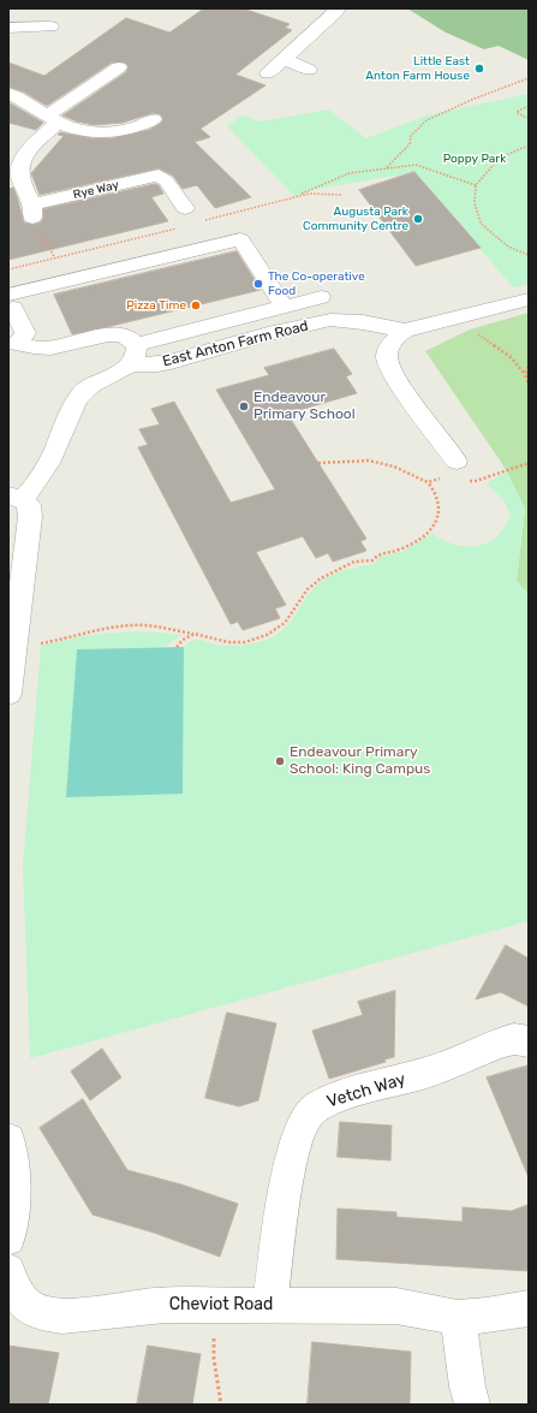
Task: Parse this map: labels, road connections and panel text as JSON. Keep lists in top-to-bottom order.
{
  "streets": {
    "street": [
      "Rye Way",
      "East Anton Farm Road",
      "Vetch Way",
      "Cheviot Road"
    ]
  },
  "crossings": [
    ["Vetch Way", "Cheviot Road"]
  ],
  "parks": ["Poppy Park"],
  "places": [
    "Little East Anton Farm House",
    "Augusta Park Community Centre",
    "The Co-operative Food",
    "Pizza Time",
    "Endeavour Primary School",
    "Endeavour Primary School: King Campus"
  ]
}
